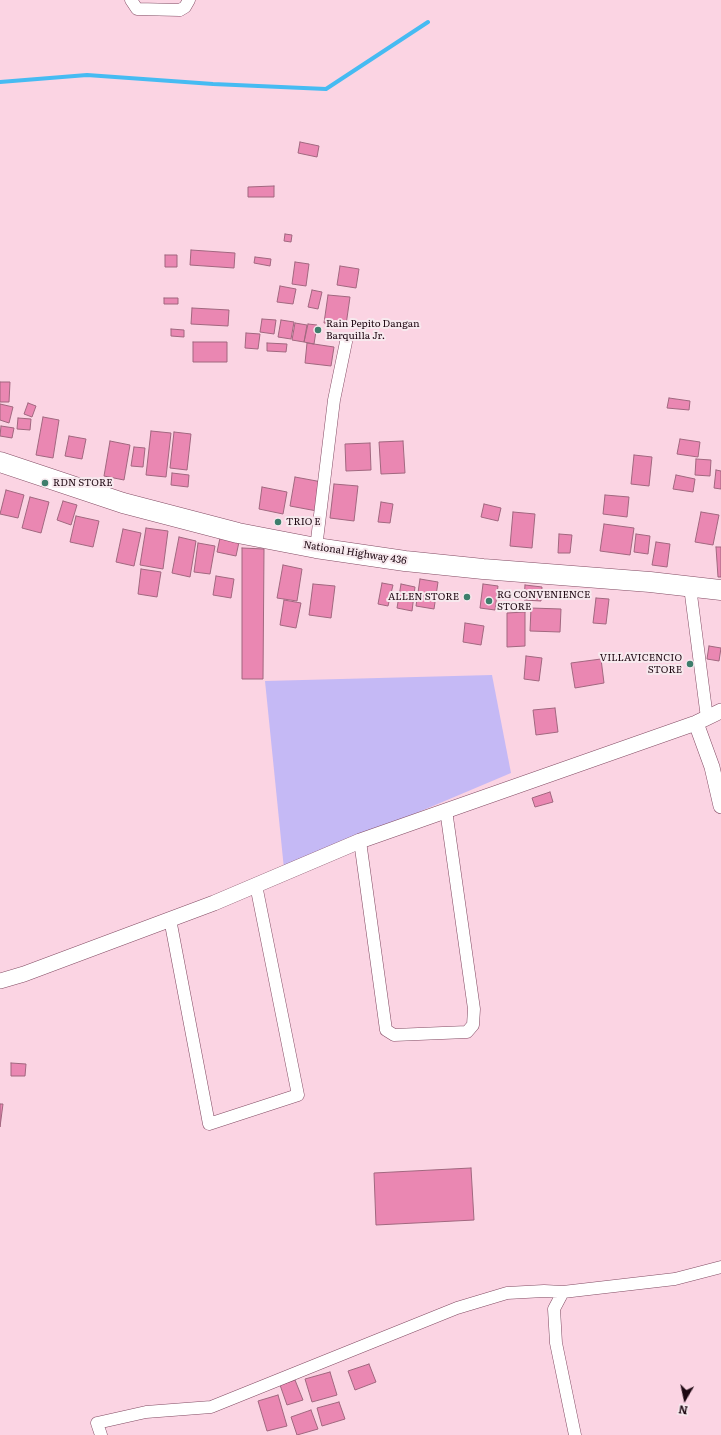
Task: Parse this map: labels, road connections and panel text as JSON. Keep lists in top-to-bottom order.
{
  "streets": {
    "main road": ["National Highway 436"]
  },
  "places": [
    "Rain Pepito Dangan Barquilla Jr.",
    "RDN STORE",
    "TRIO E",
    "ALLEN STORE",
    "RG CONVENIENCE STORE",
    "VILLAVICENCIO STORE"
  ],
  "north": "bottom"
}
